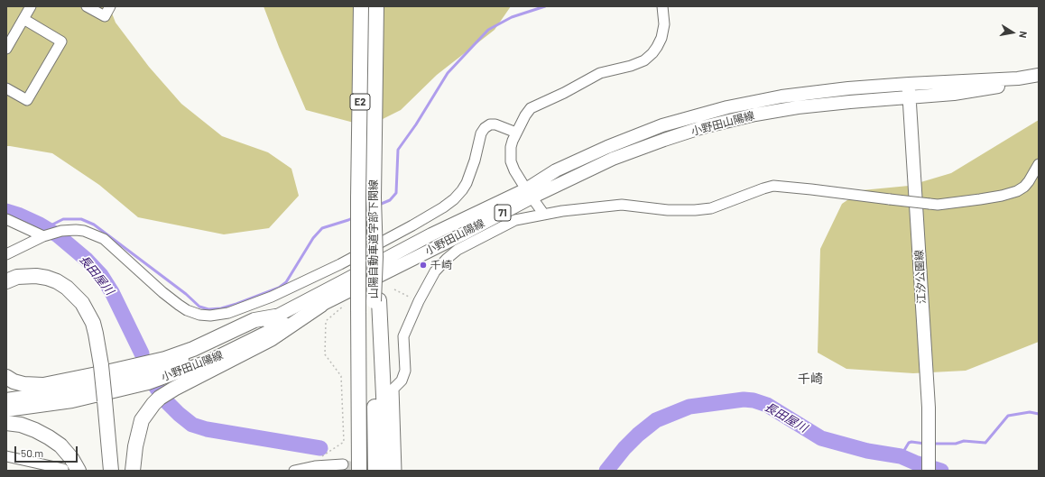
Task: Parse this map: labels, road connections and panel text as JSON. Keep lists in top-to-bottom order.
{
  "streets": {
    "highway": ["E2", "山陽自動車道宇部下関線"],
    "main road": ["小野田山陽線", "71", "江汐公園線"]
  },
  "crossings": [
    ["小野田山陽線", "江汐公園線"]
  ],
  "districts": ["千崎"],
  "water": ["長田屋川"],
  "places": ["千崎"],
  "scale_bar": "50 m",
  "north": "right"
}
